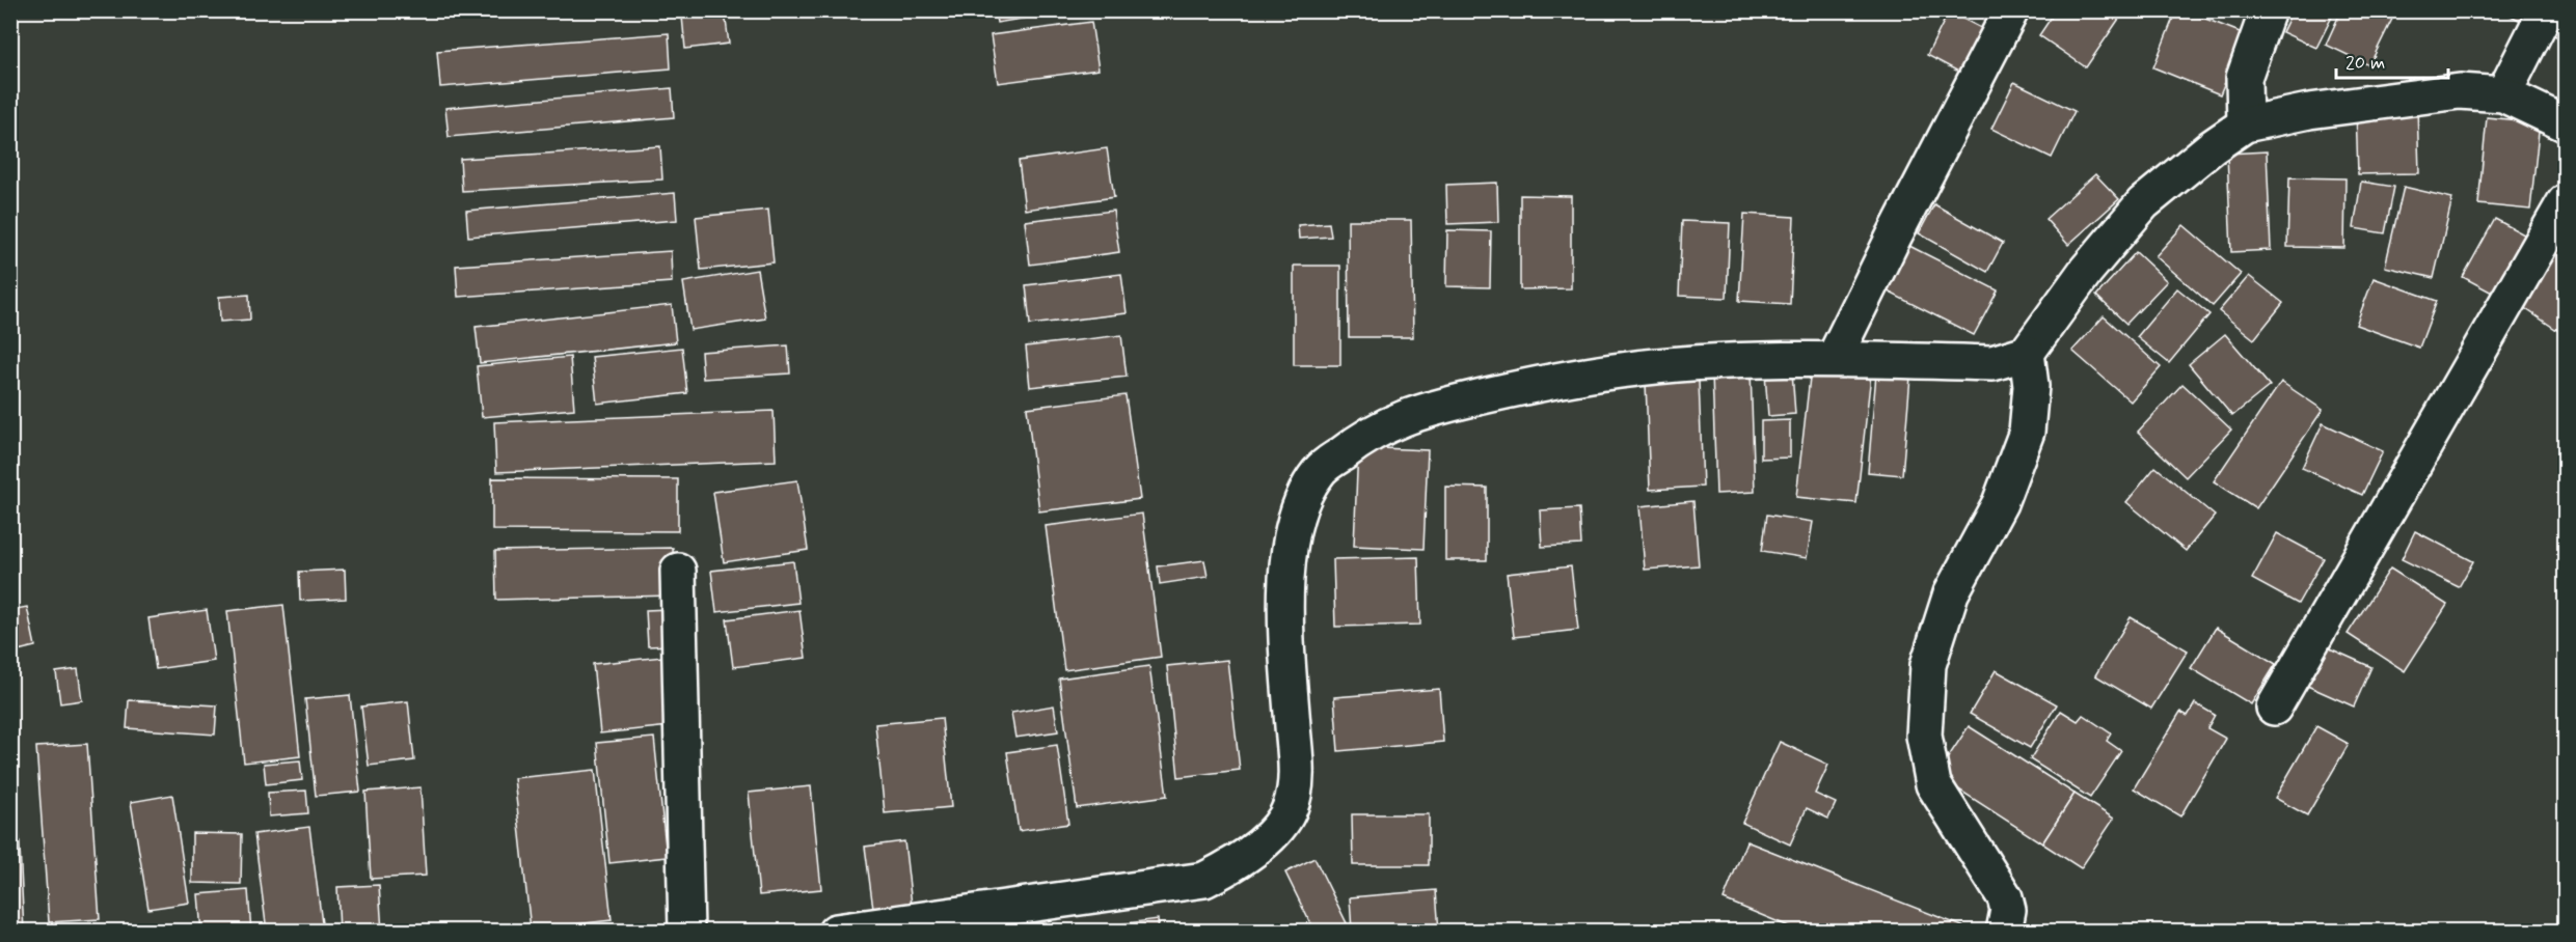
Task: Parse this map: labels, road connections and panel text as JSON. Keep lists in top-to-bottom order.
{
  "scale_bar": "20 m"
}
